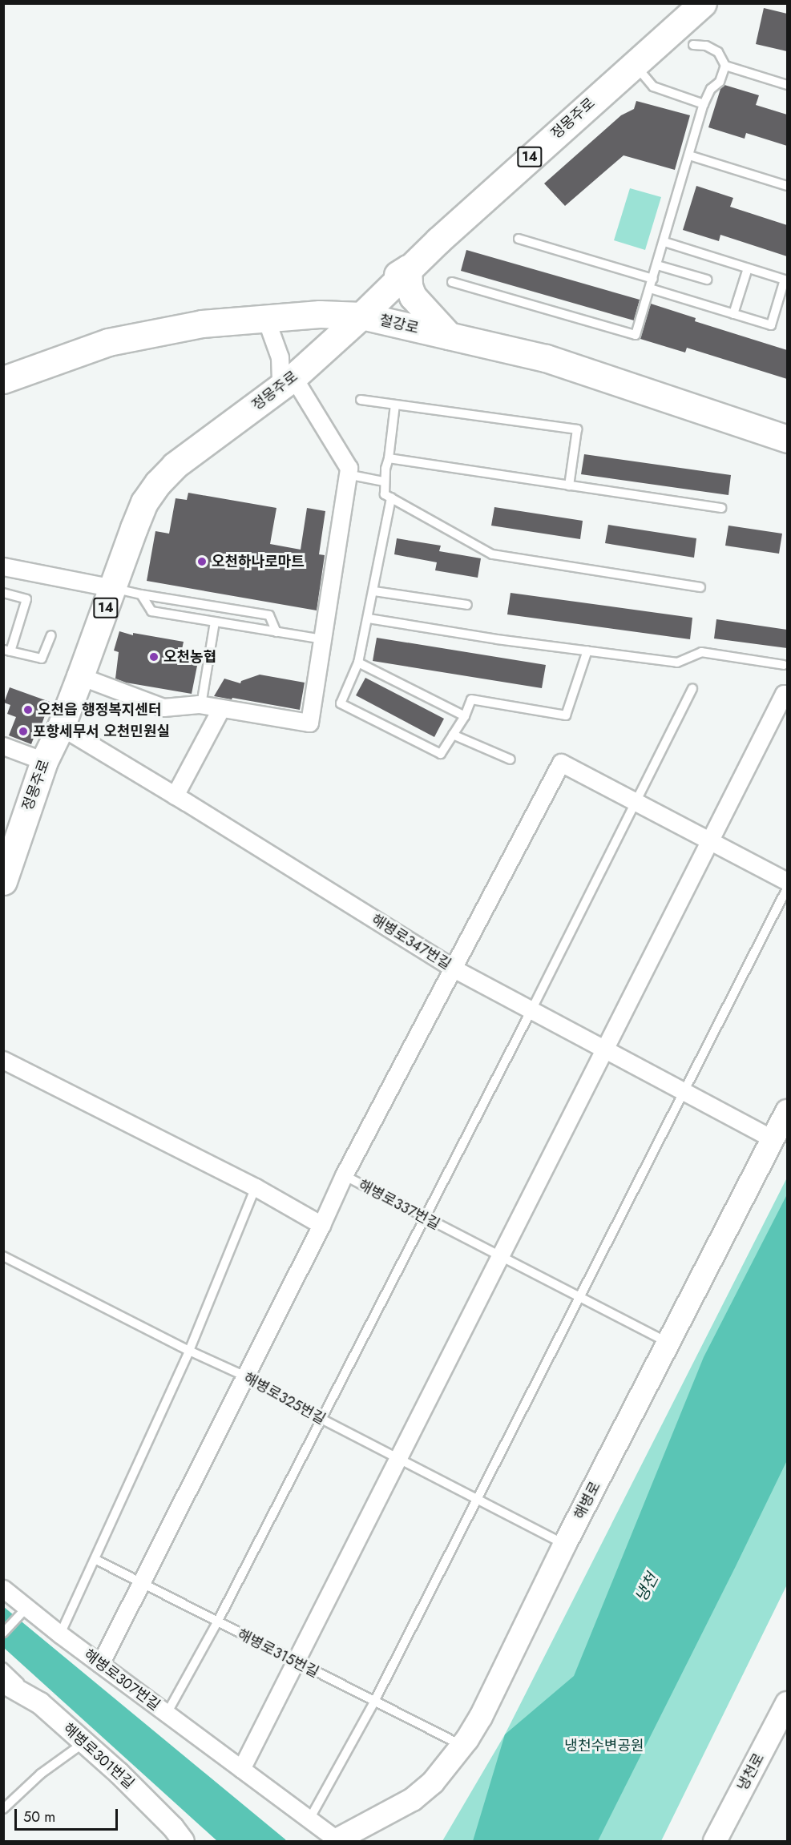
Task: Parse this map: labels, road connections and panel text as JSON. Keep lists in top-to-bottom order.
{
  "streets": {
    "main road": [
      "정몽주로",
      "14",
      "철강로",
      "해병로",
      "냉천로"
    ],
    "street": [
      "해병로347번길",
      "해병로337번길",
      "해병로307번길",
      "해병로301번길"
    ],
    "lane": ["해병로325번길", "해병로315번길"]
  },
  "crossings": [
    ["정몽주로", "철강로"],
    ["정몽주로", "해병로347번길"],
    ["해병로347번길", "해병로"],
    ["해병로337번길", "해병로325번길"],
    ["해병로337번길", "해병로"],
    ["해병로337번길", "해병로315번길"],
    ["해병로337번길", "해병로307번길"],
    ["해병로325번길", "해병로"],
    ["해병로", "해병로315번길"],
    ["해병로", "해병로307번길"]
  ],
  "water": ["냉천"],
  "parks": ["냉천수변공원"],
  "places": [
    "오천하나로마트",
    "오천농협",
    "오천읍 행정복지센터",
    "포항세무서 오천민원실"
  ],
  "scale_bar": "50 m"
}
